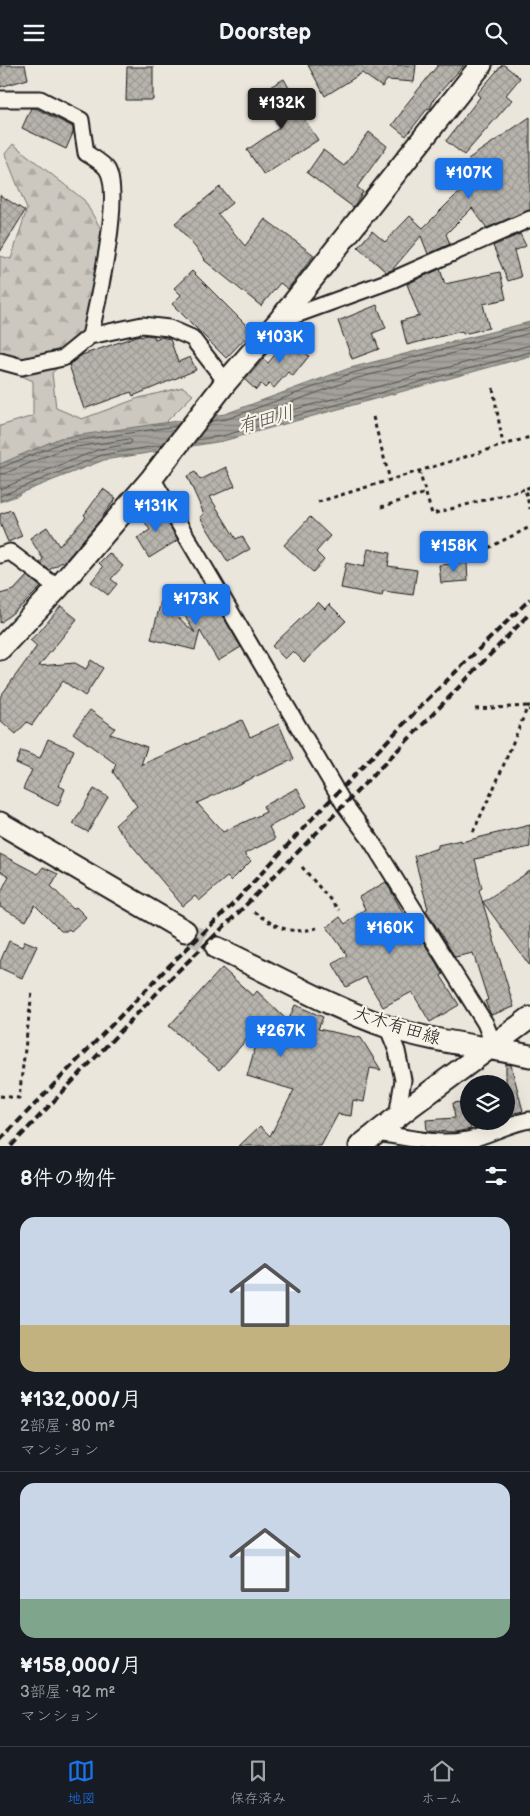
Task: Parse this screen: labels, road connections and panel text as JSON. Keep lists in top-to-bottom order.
{
  "streets": {
    "main road": ["大木有田線"]
  },
  "water": ["有田川"],
  "page": {
    "header": "Doorstep",
    "price": [
      "¥132K",
      "¥107K",
      "¥103K",
      "¥131K",
      "¥158K",
      "¥173K",
      "¥160K",
      "¥267K"
    ],
    "heading": "8件の物件",
    "list": [
      {
        "name": "¥132,000/月",
        "note": "2部屋 · 80 m² · マンション"
      },
      {
        "name": "¥158,000/月",
        "note": "3部屋 · 92 m² · マンション"
      }
    ],
    "tabs": ["地図", "保存済み", "ホーム"]
  }
}
